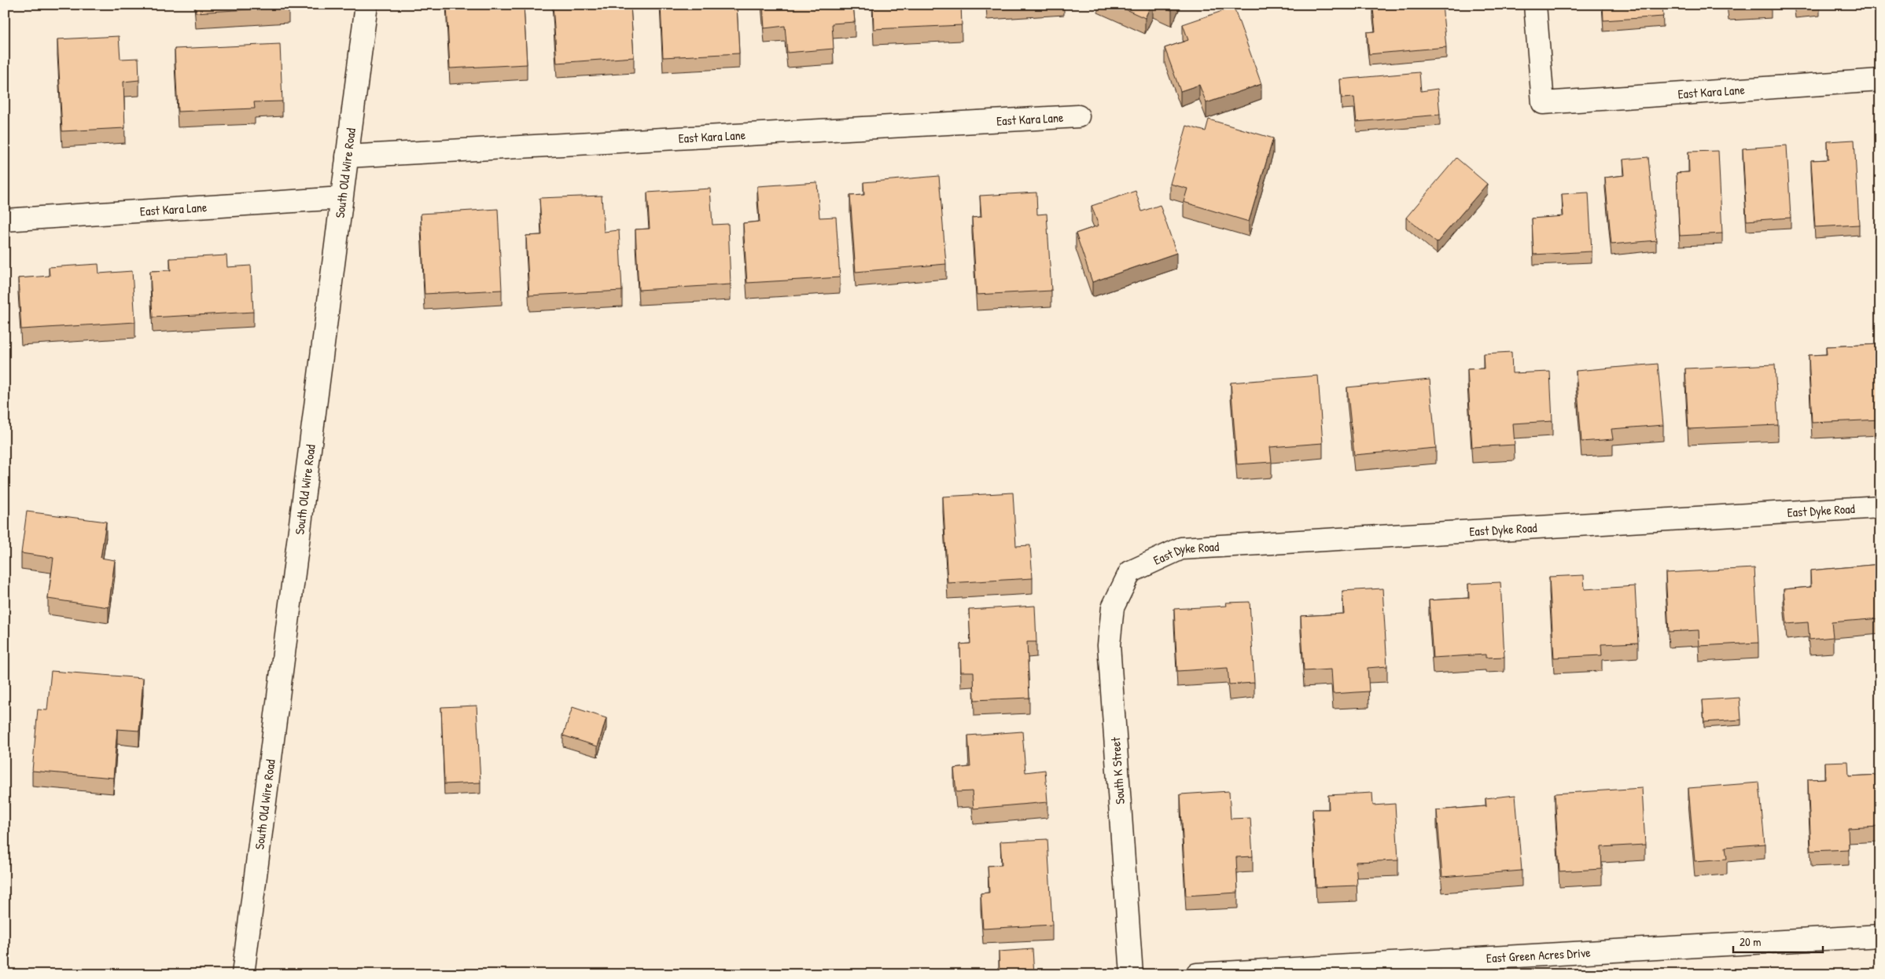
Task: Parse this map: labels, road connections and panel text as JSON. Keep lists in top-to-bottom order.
{
  "streets": {
    "street": [
      "East Kara Lane",
      "South Old Wire Road",
      "East Dyke Road",
      "South K Street",
      "East Green Acres Drive"
    ]
  },
  "crossings": [
    ["East Kara Lane", "South Old Wire Road"],
    ["East Dyke Road", "South K Street"]
  ],
  "scale_bar": "20 m"
}
